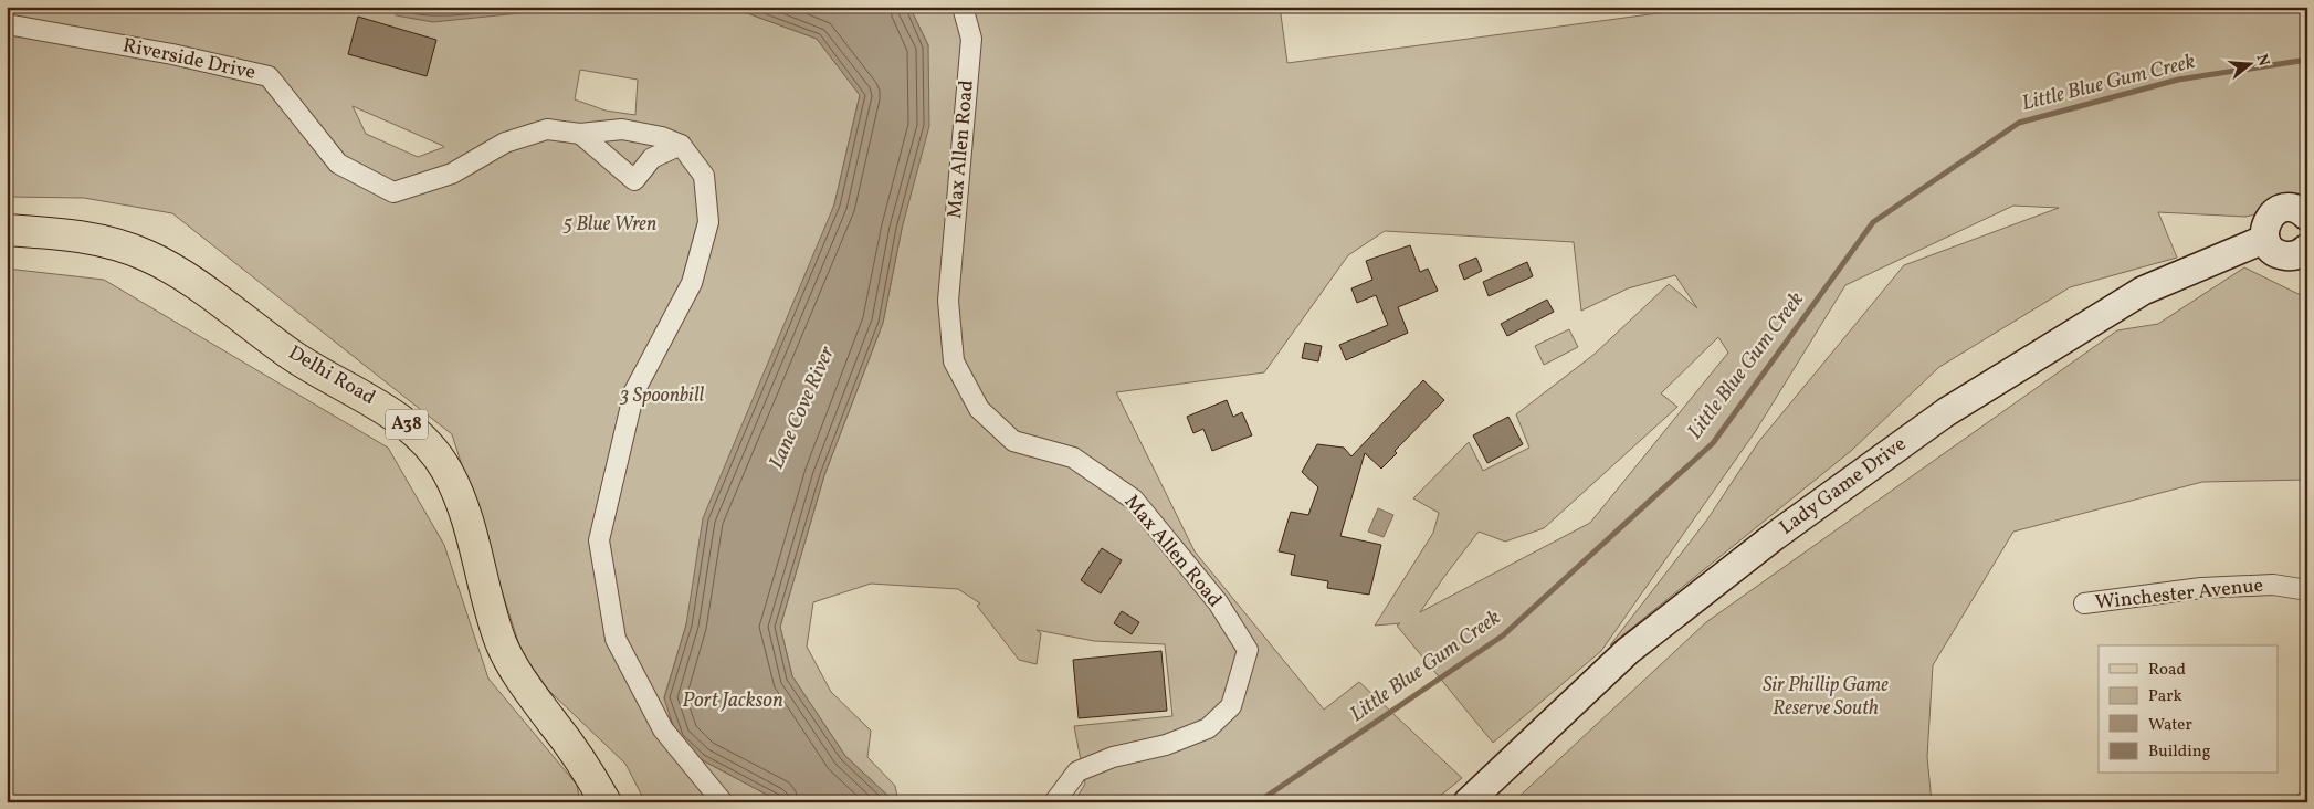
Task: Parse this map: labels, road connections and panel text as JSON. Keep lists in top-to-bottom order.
{
  "streets": {
    "main road": ["Delhi Road", "A38", "Lady Game Drive"],
    "street": ["Riverside Drive", "Max Allen Road", "Winchester Avenue"]
  },
  "water": ["Little Blue Gum Creek", "Lane Cove River", "Port Jackson"],
  "parks": ["5 Blue Wren", "3 Spoonbill", "Sir Phillip Game Reserve South"],
  "legend": [
    "Road",
    "Park",
    "Water",
    "Building"
  ],
  "north": "right"
}
